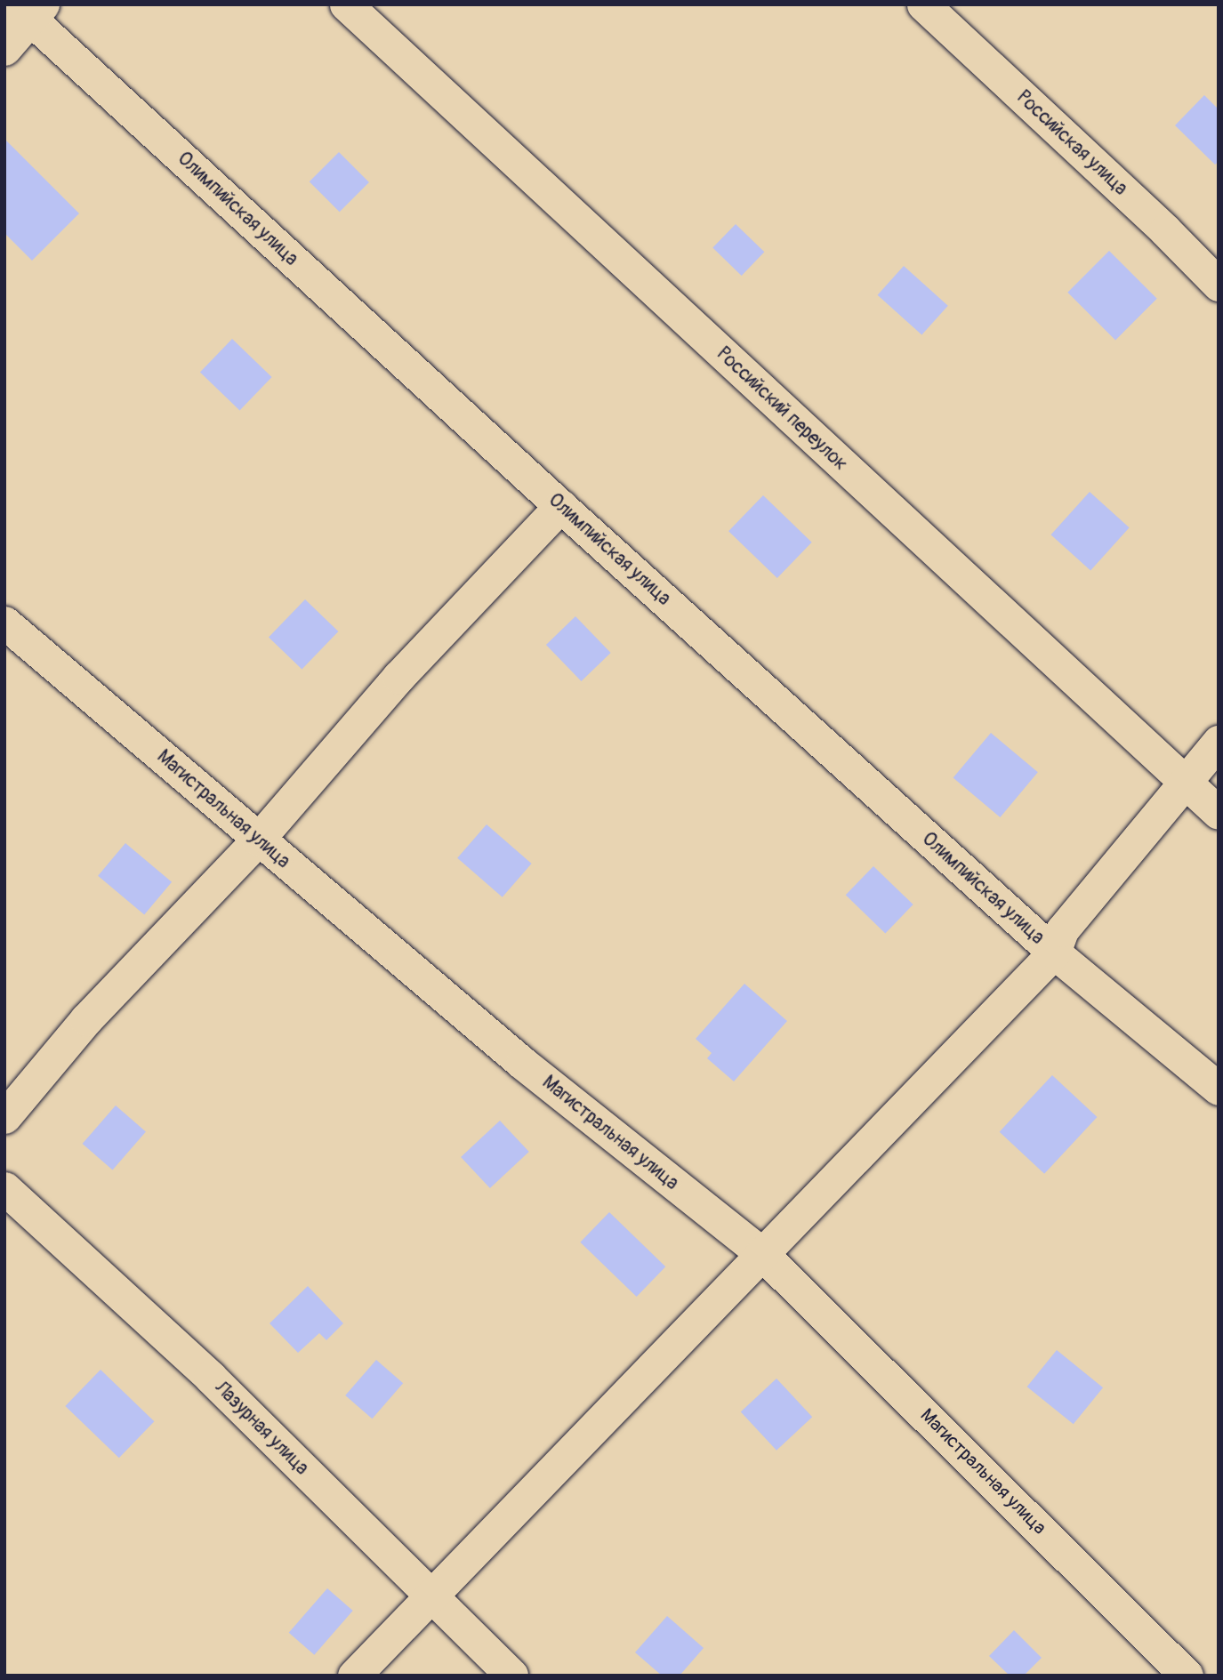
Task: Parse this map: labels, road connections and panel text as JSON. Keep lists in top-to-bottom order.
{
  "streets": {
    "street": [
      "Российская улица",
      "Олимпийская улица",
      "Российский переулок",
      "Магистральная улица",
      "Лазурная улица"
    ]
  }
}
